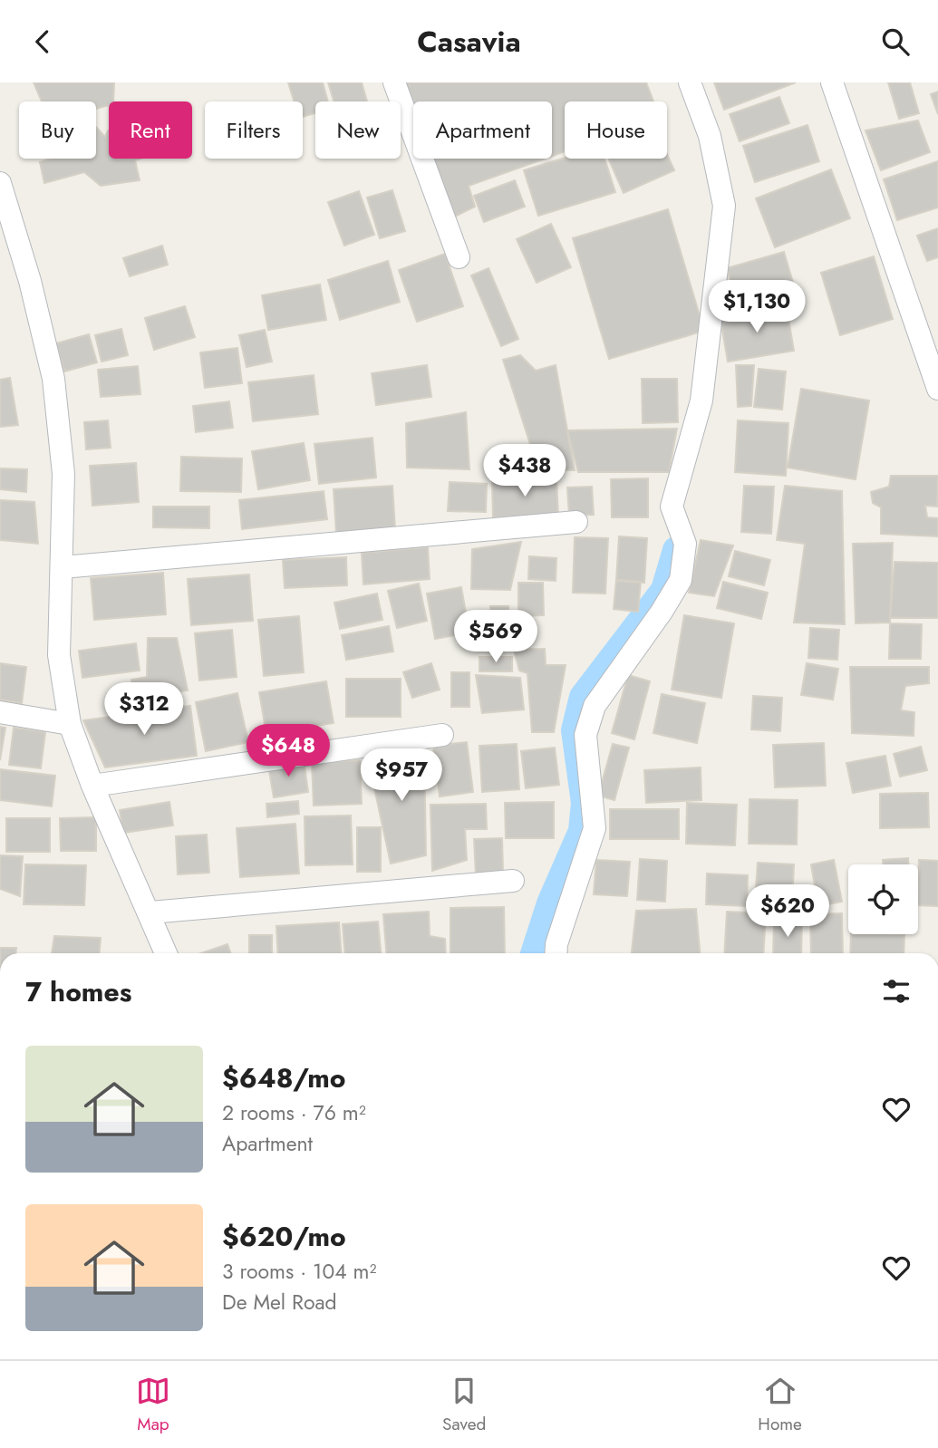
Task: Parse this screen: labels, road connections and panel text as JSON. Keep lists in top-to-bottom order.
{
  "page": {
    "header": "Casavia",
    "chip": [
      "Buy",
      "Rent",
      "Filters",
      "New",
      "Apartment",
      "House"
    ],
    "price": [
      "$1,130",
      "$438",
      "$569",
      "$312",
      "$648",
      "$957",
      "$620"
    ],
    "heading": "7 homes",
    "list": [
      {
        "name": "$648/mo",
        "note": "2 rooms · 76 m² · Apartment"
      },
      {
        "name": "$620/mo",
        "note": "3 rooms · 104 m² · De Mel Road"
      }
    ],
    "tabs": ["Map", "Saved", "Home"]
  }
}
